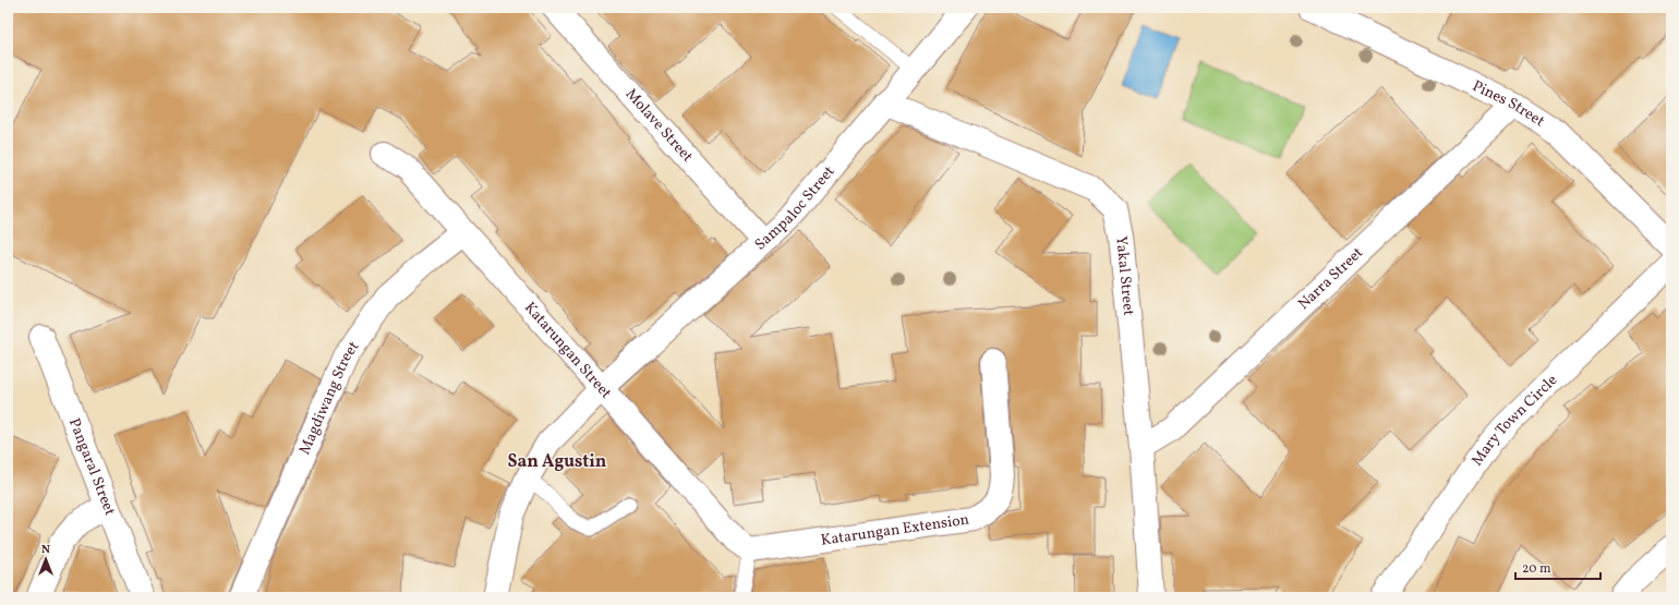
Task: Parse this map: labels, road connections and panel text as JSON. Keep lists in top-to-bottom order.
{
  "streets": {
    "street": [
      "Pines Street",
      "Molave Street",
      "Sampaloc Street",
      "Yakal Street",
      "Narra Street",
      "Katarungan Street",
      "Magdiwang Street",
      "Mary Town Circle",
      "Pangaral Street",
      "Katarungan Extension"
    ]
  },
  "crossings": [
    ["Pines Street", "Narra Street"],
    ["Molave Street", "Sampaloc Street"],
    ["Sampaloc Street", "Yakal Street"],
    ["Sampaloc Street", "Katarungan Street"],
    ["Yakal Street", "Narra Street"],
    ["Katarungan Street", "Magdiwang Street"],
    ["Katarungan Street", "Katarungan Extension"]
  ],
  "districts": ["San Agustin"],
  "scale_bar": "20 m",
  "north": "top"
}
